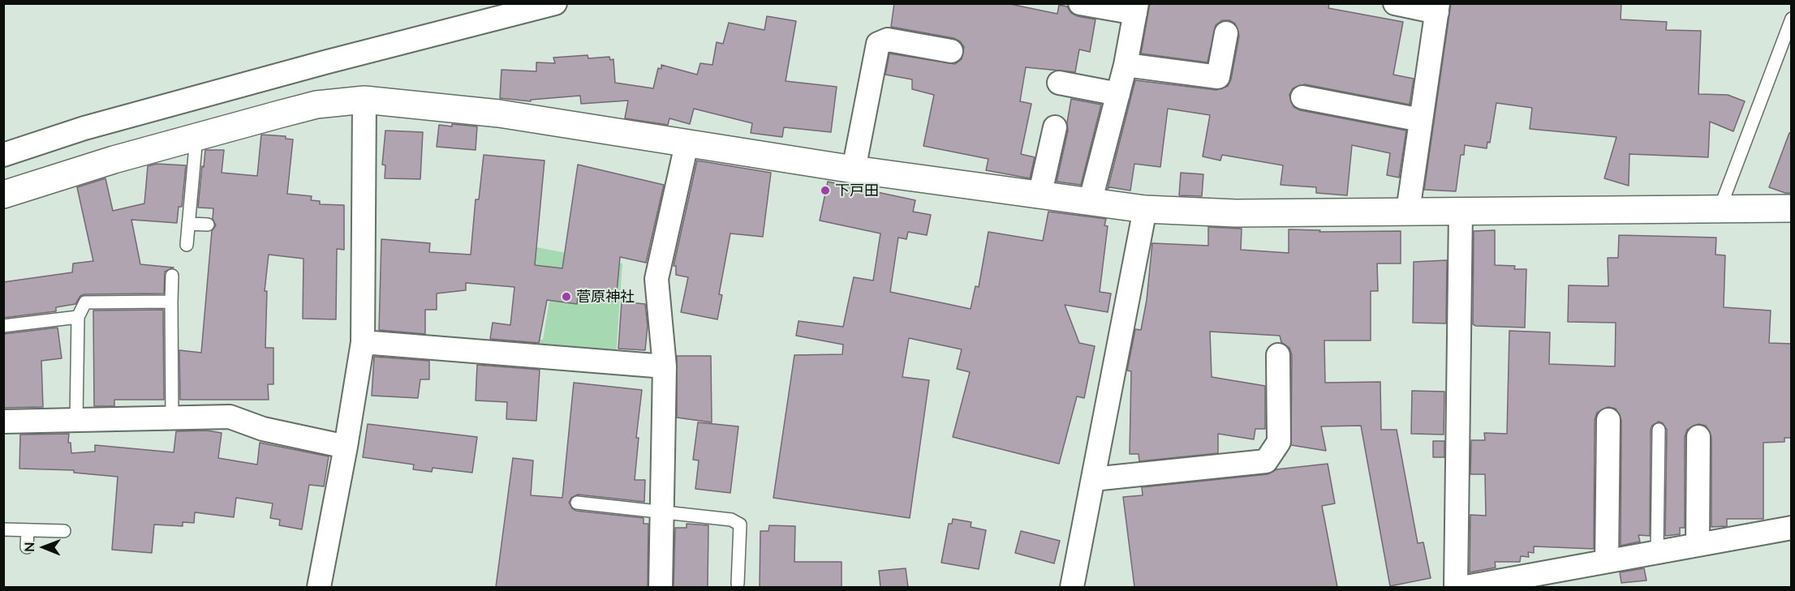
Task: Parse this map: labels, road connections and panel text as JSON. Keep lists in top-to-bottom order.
{
  "places": ["下戸田", "菅原神社"],
  "north": "left"
}
